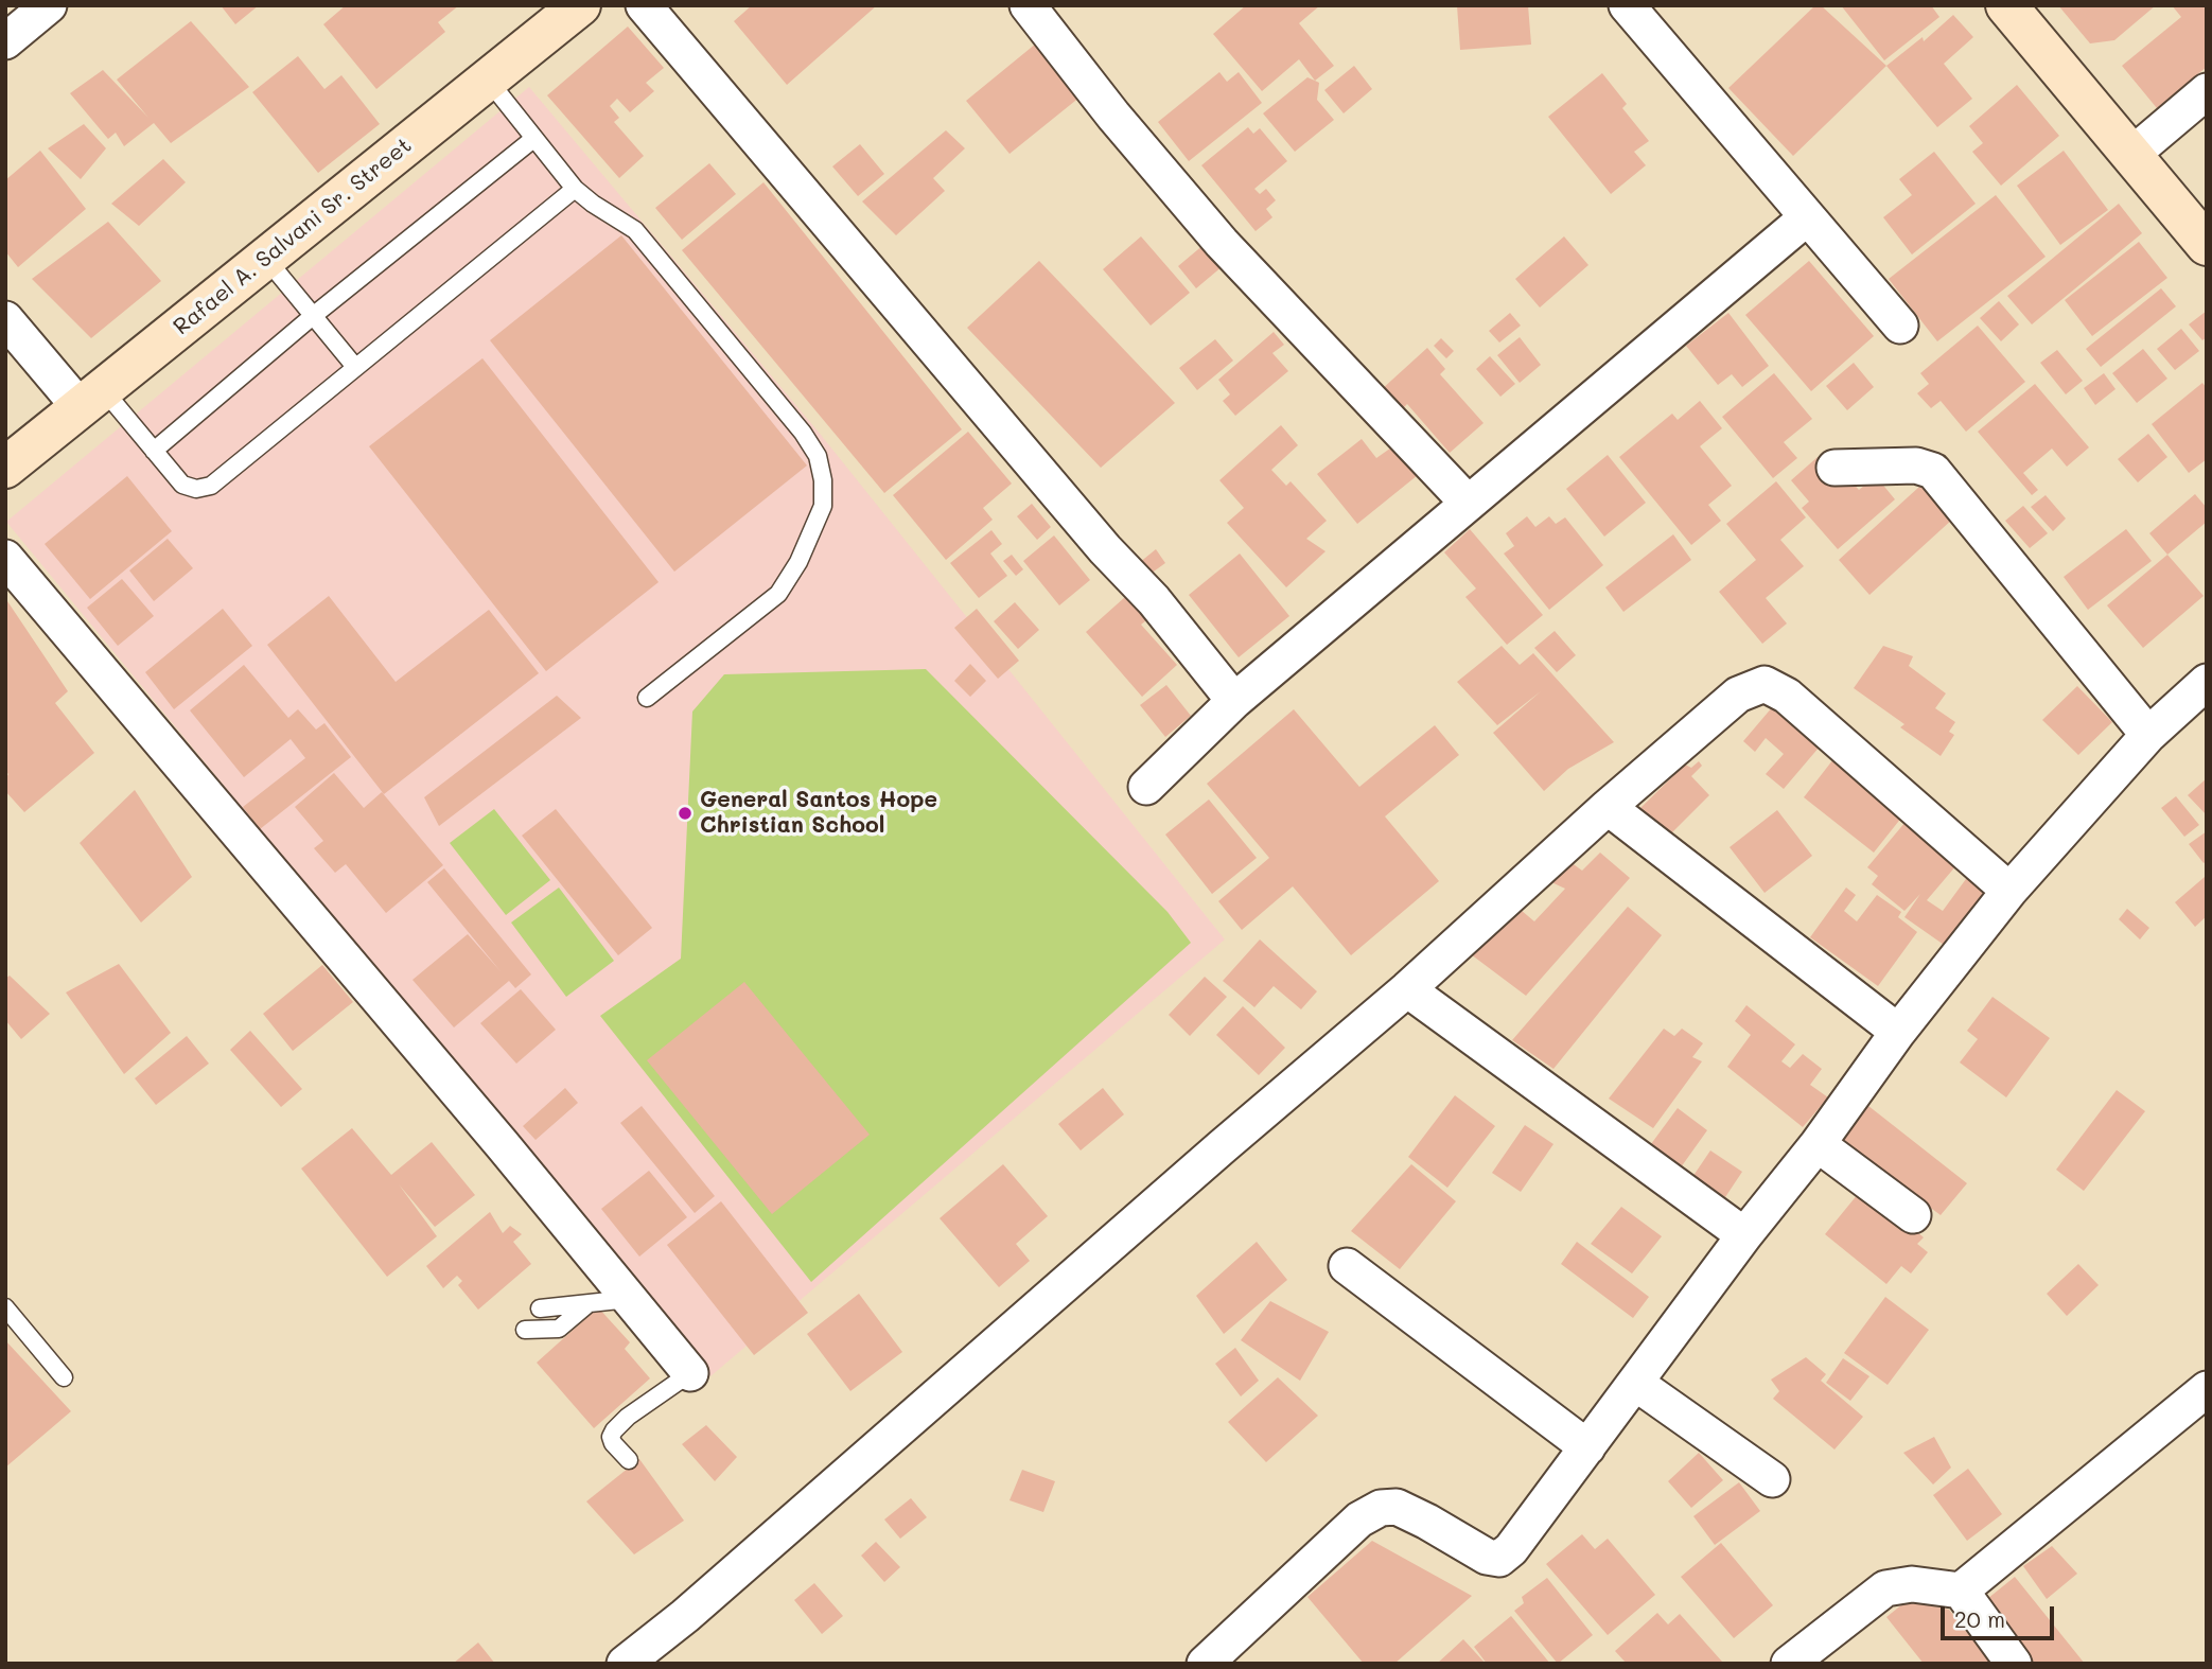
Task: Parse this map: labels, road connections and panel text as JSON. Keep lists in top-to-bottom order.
{
  "streets": {
    "street": ["Rafael A. Salvani Sr. Street"]
  },
  "places": ["General Santos Hope Christian School"],
  "scale_bar": "20 m"
}
